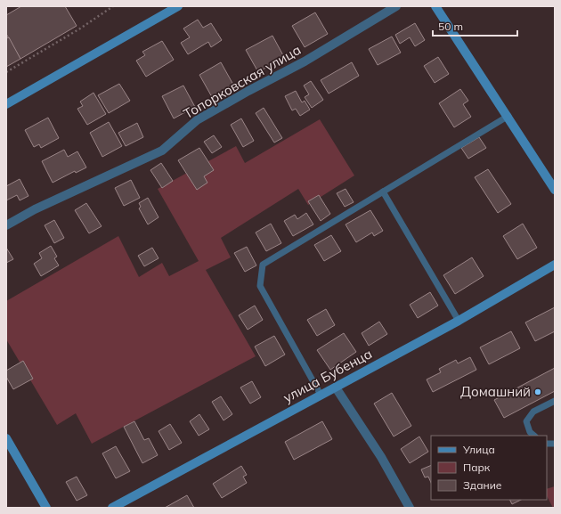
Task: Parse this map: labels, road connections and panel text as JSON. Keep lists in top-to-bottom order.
{
  "streets": {
    "street": ["Топорковская улица", "улица Бубенца"]
  },
  "places": ["Домашний"],
  "legend": ["Улица", "Парк", "Здание"],
  "scale_bar": "50 m"
}
